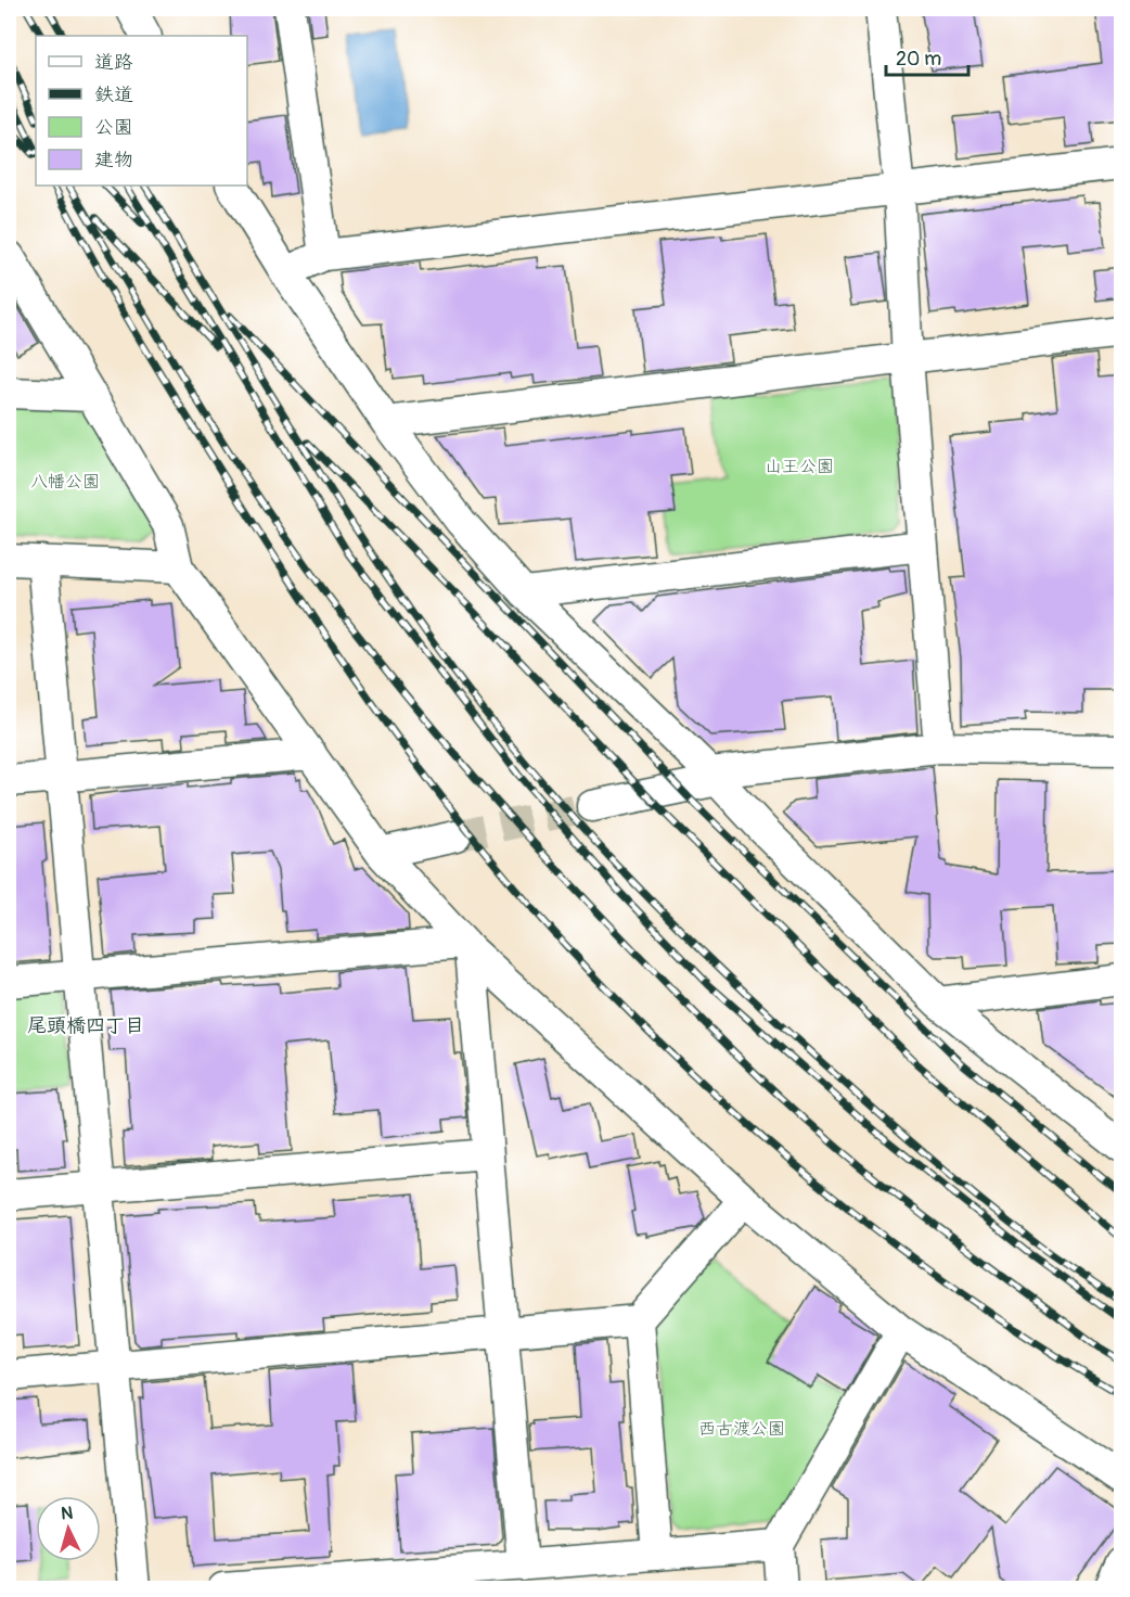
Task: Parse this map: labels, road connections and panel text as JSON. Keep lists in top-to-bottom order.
{
  "districts": ["尾頭橋四丁目"],
  "parks": ["山王公園", "八幡公園", "西古渡公園"],
  "legend": [
    "道路",
    "鉄道",
    "公園",
    "建物"
  ],
  "scale_bar": "20 m",
  "north": "top"
}
